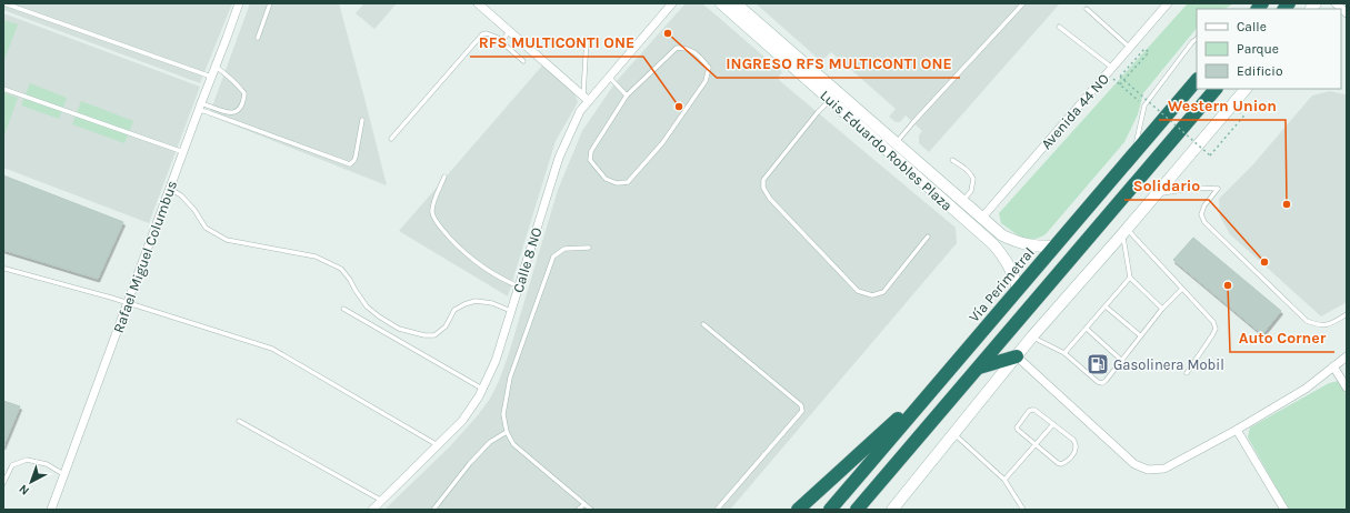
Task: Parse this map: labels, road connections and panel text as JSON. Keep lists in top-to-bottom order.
{
  "streets": {
    "highway": ["Vía Perimetral"],
    "street": [
      "Avenida 44 NO",
      "Luis Eduardo Robles Plaza",
      "Rafael Miguel Columbus",
      "Calle 8 NO"
    ]
  },
  "crossings": [
    ["Avenida 44 NO", "Luis Eduardo Robles Plaza"],
    ["Luis Eduardo Robles Plaza", "Vía Perimetral"]
  ],
  "places": {
    "other": [
      "INGRESO RFS MULTICONTI ONE",
      "RFS MULTICONTI ONE",
      "Western Union",
      "Solidario",
      "Auto Corner"
    ],
    "fuel station": ["Gasolinera Mobil"]
  },
  "legend": ["Calle", "Parque", "Edificio"],
  "north": "bottom left"
}
